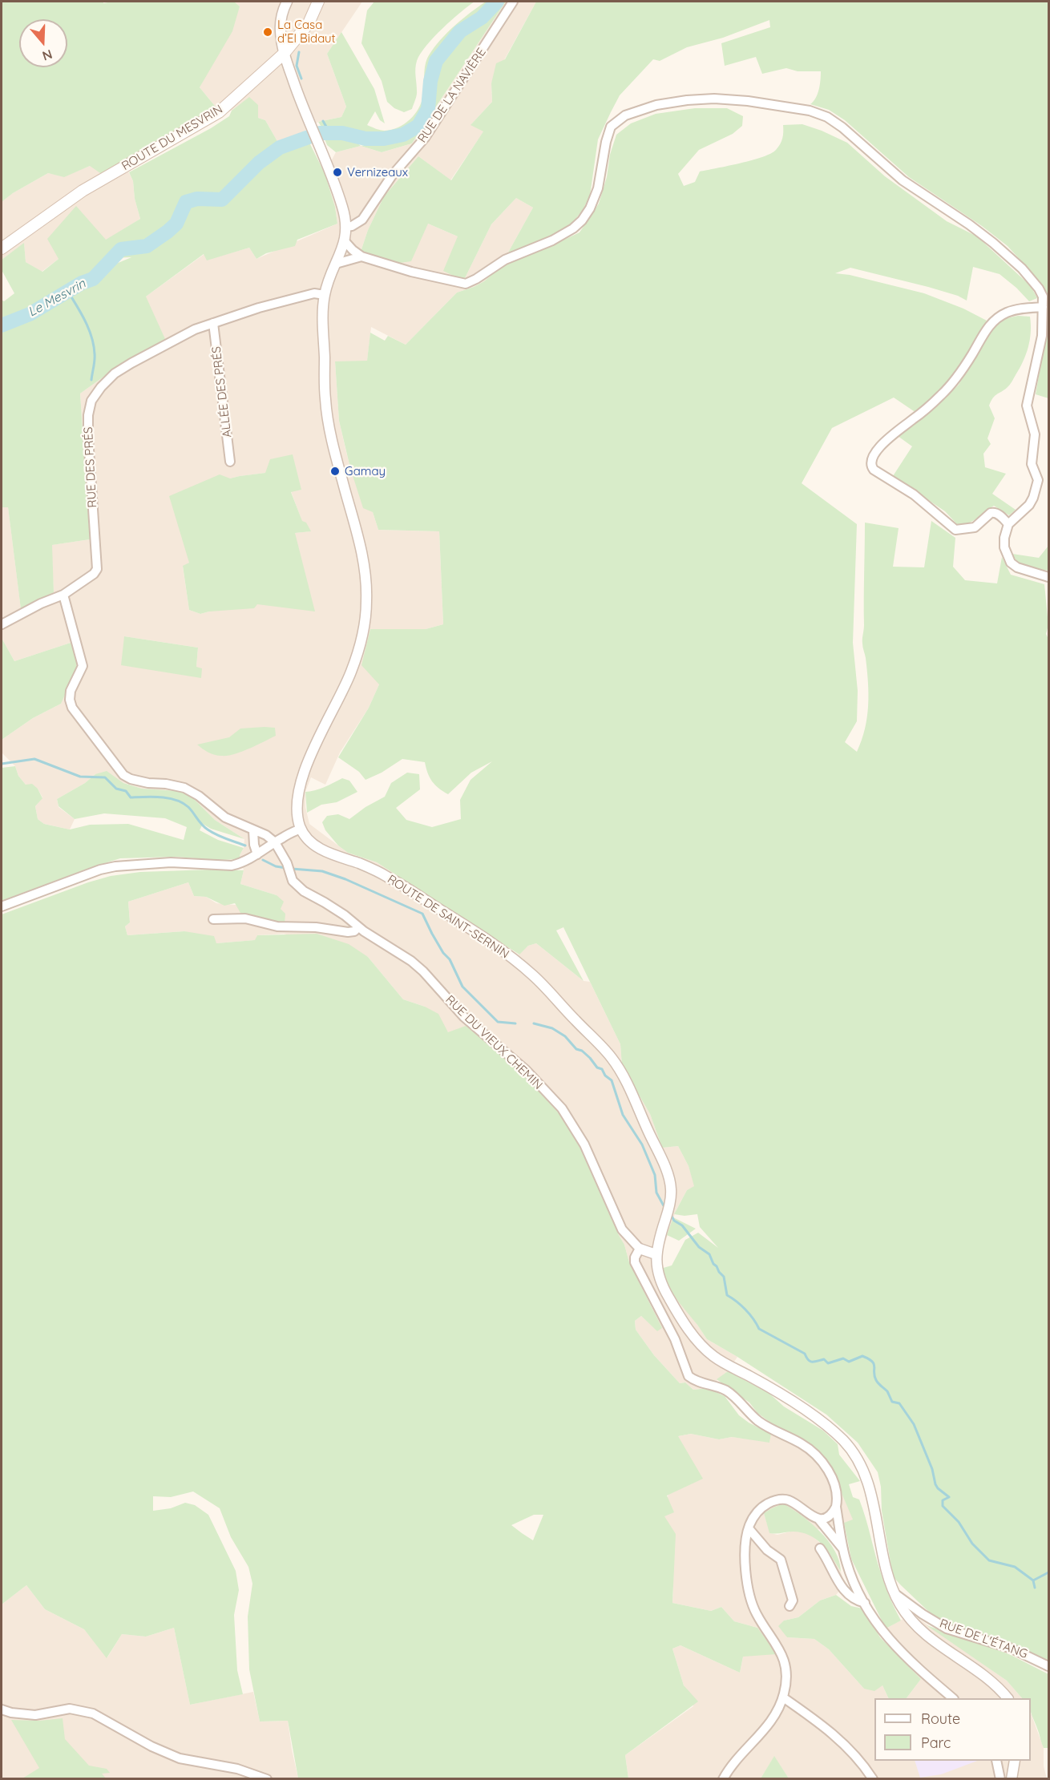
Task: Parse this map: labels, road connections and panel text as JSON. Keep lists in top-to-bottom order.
{
  "streets": {
    "main road": ["ROUTE DU MESVRIN"],
    "street": [
      "RUE DE LA NAVIÈRE",
      "ALLÉE DES PRÉS",
      "RUE DES PRÉS",
      "ROUTE DE SAINT-SERNIN",
      "RUE DU VIEUX CHEMIN",
      "RUE DE L'ÉTANG"
    ]
  },
  "crossings": [
    ["ALLÉE DES PRÉS", "RUE DES PRÉS"],
    ["ROUTE DE SAINT-SERNIN", "RUE DE L'ÉTANG"]
  ],
  "water": ["Le Mesvrin"],
  "places": ["La Casa d’El Bidaut", "Vernizeaux", "Gamay"],
  "legend": ["Route", "Parc"],
  "north": "bottom"
}
